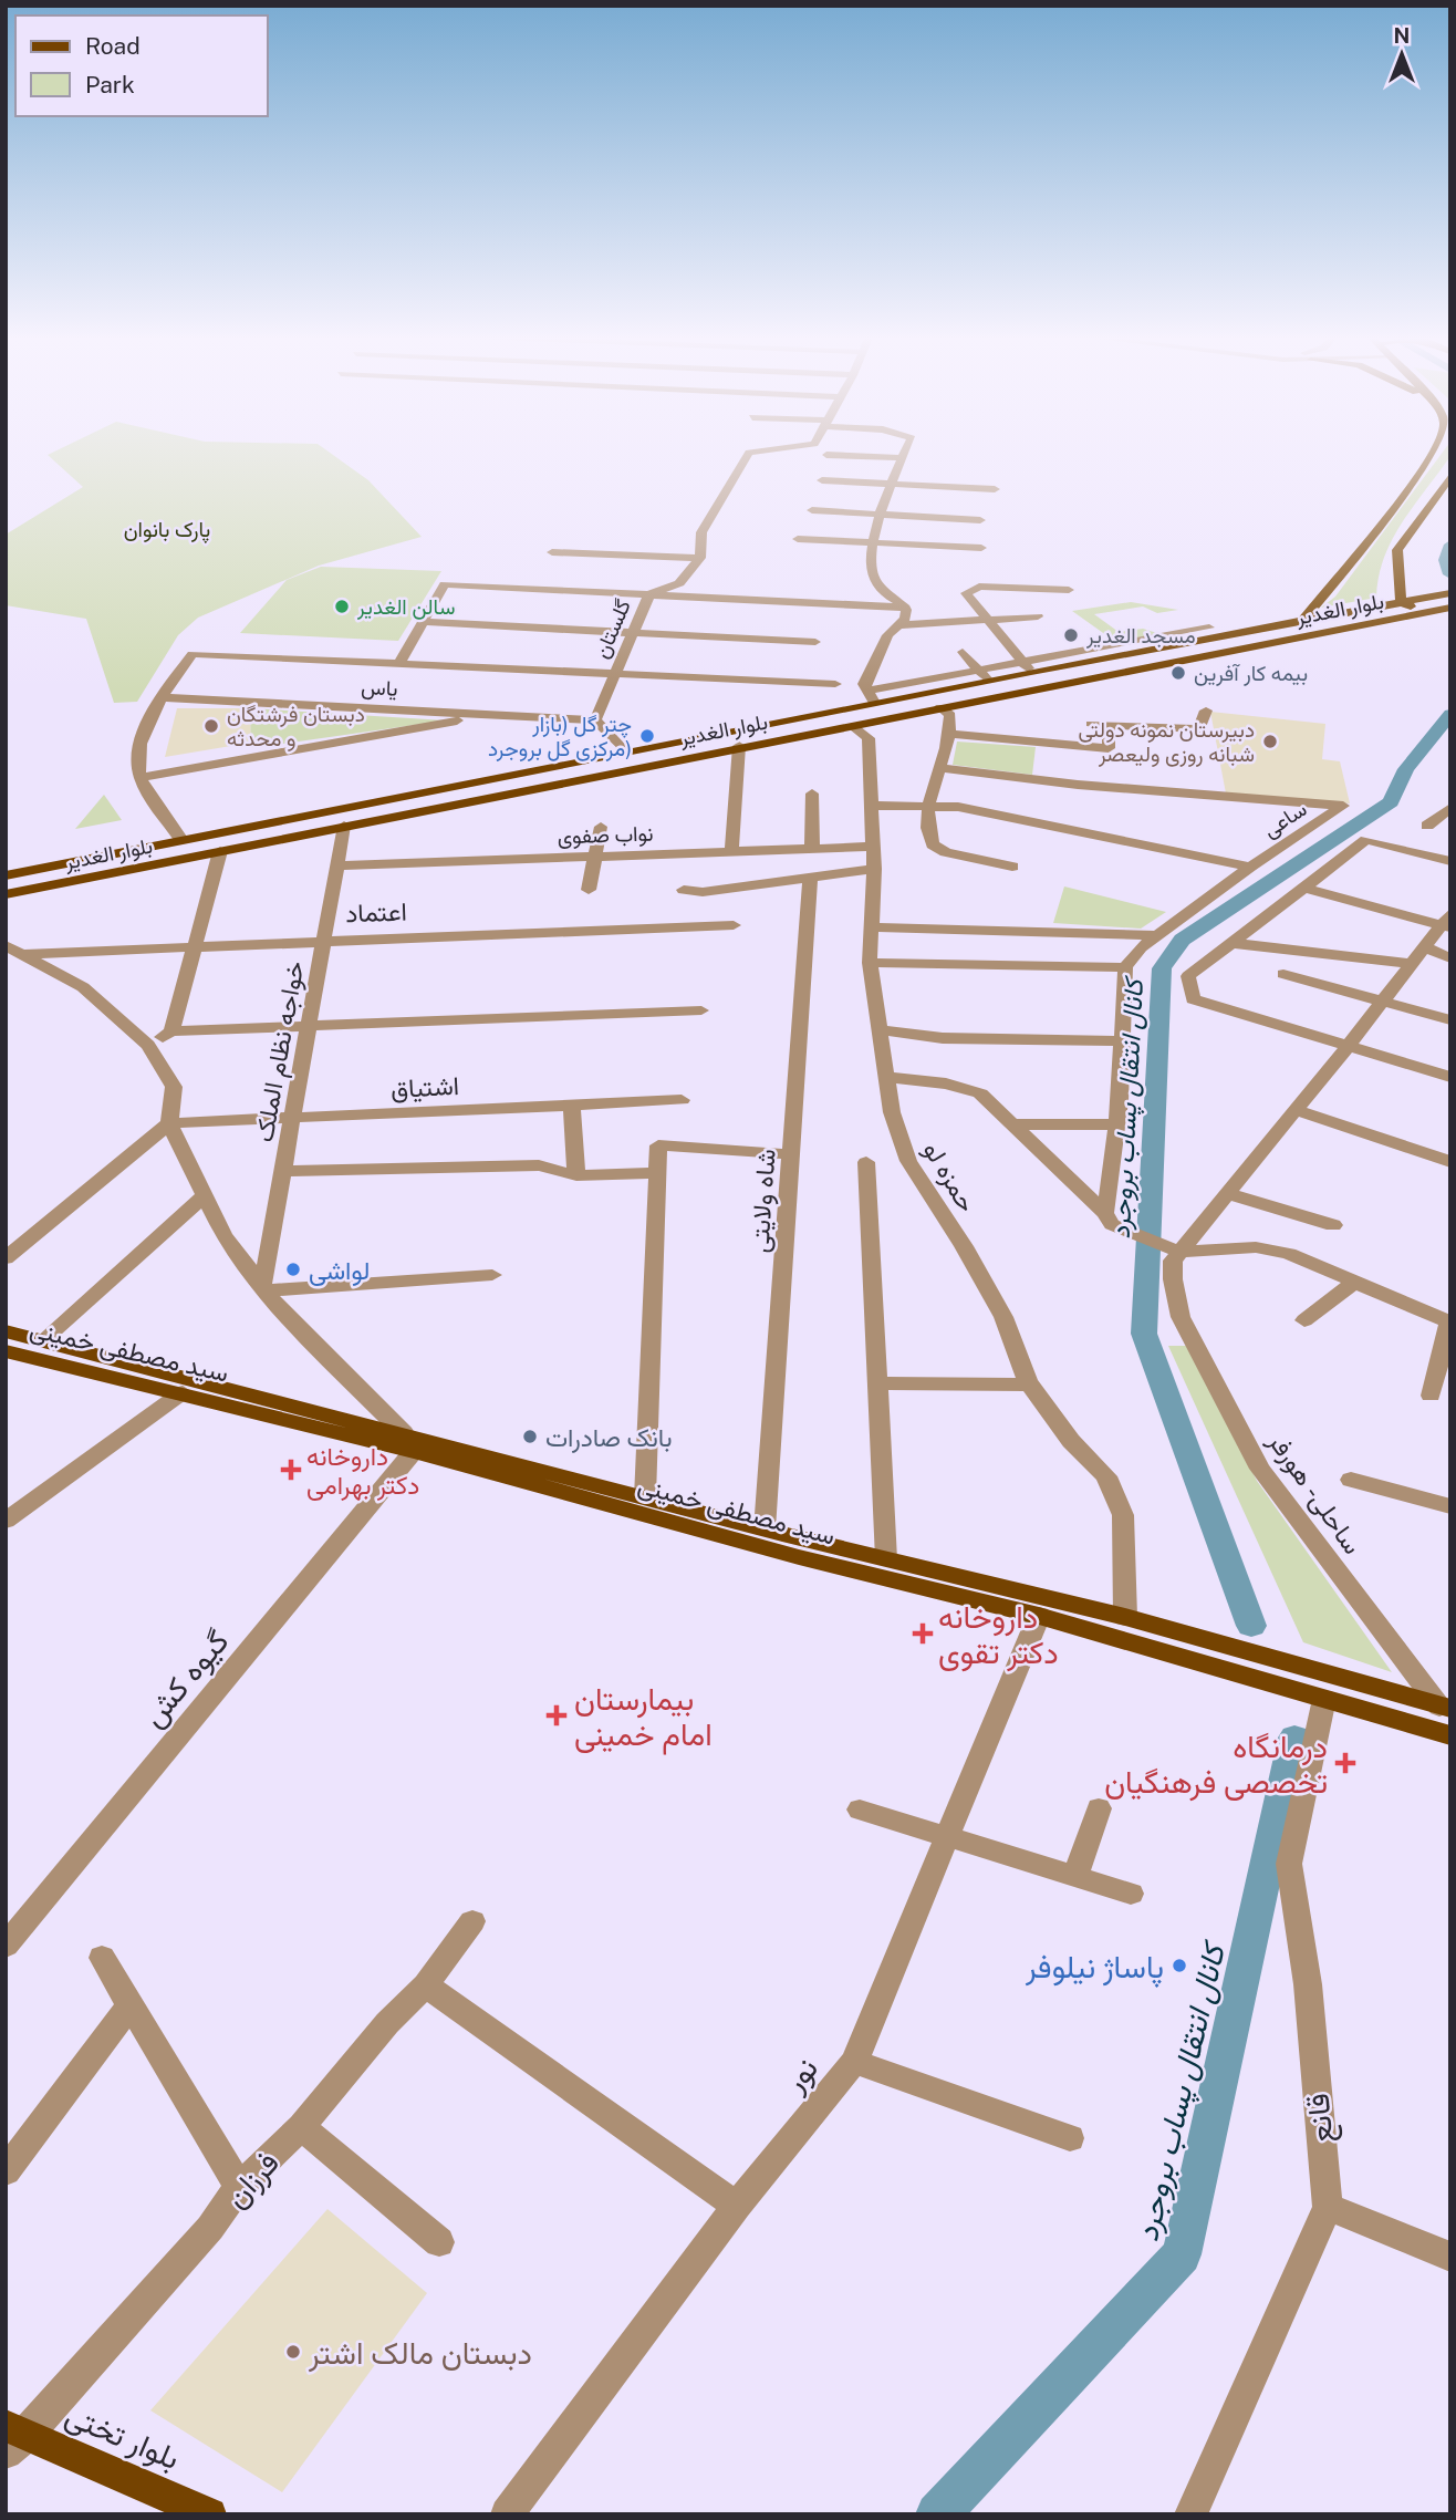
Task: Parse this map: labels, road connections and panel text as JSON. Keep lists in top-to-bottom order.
{
  "streets": {
    "main road": ["بلوار الغدیر", "سید مصطفی خمینی", "بلوار تختی"],
    "street": [
      "گلستان",
      "یاس",
      "ساعی",
      "نواب صفوی",
      "اعتماد",
      "خواجه نظام الملک",
      "اشتیاق",
      "حمزه لو",
      "شاه ولایتی",
      "ساحلی - هورفر",
      "گیوه کش",
      "نور",
      "قانع",
      "فرزان"
    ]
  },
  "crossings": [
    ["بلوار الغدیر", "خواجه نظام الملک"],
    ["بلوار الغدیر", "حمزه لو"],
    ["گلستان", "یاس"],
    ["نواب صفوی", "خواجه نظام الملک"],
    ["نواب صفوی", "حمزه لو"],
    ["اعتماد", "خواجه نظام الملک"],
    ["خواجه نظام الملک", "اشتیاق"],
    ["حمزه لو", "سید مصطفی خمینی"],
    ["شاه ولایتی", "سید مصطفی خمینی"],
    ["سید مصطفی خمینی", "ساحلی - هورفر"],
    ["سید مصطفی خمینی", "گیوه کش"],
    ["سید مصطفی خمینی", "نور"],
    ["سید مصطفی خمینی", "قانع"],
    ["فرزان", "بلوار تختی"]
  ],
  "water": ["کانال انتقال پساب بروجرد"],
  "parks": ["پارک بانوان"],
  "places": {
    "other": [
      "سالن الغدیر",
      "مسجد الغدیر",
      "بیمه کار آفرین",
      "دبستان فرشتگان و محدثه",
      "چتر گل (بازار مرکزی گل بروجرد)",
      "دبیرستان نمونه دولتی شبانه روزی ولیعصر",
      "لواشی",
      "بانک صادرات",
      "پاساژ نیلوفر",
      "دبستان مالک اشتر"
    ],
    "health": [
      "داروخانه دکتر بهرامی",
      "داروخانه دکتر تقوی",
      "بیمارستان امام خمینی",
      "درمانگاه تخصصی فرهنگیان"
    ]
  },
  "legend": ["Road", "Park"],
  "north": "top"
}
